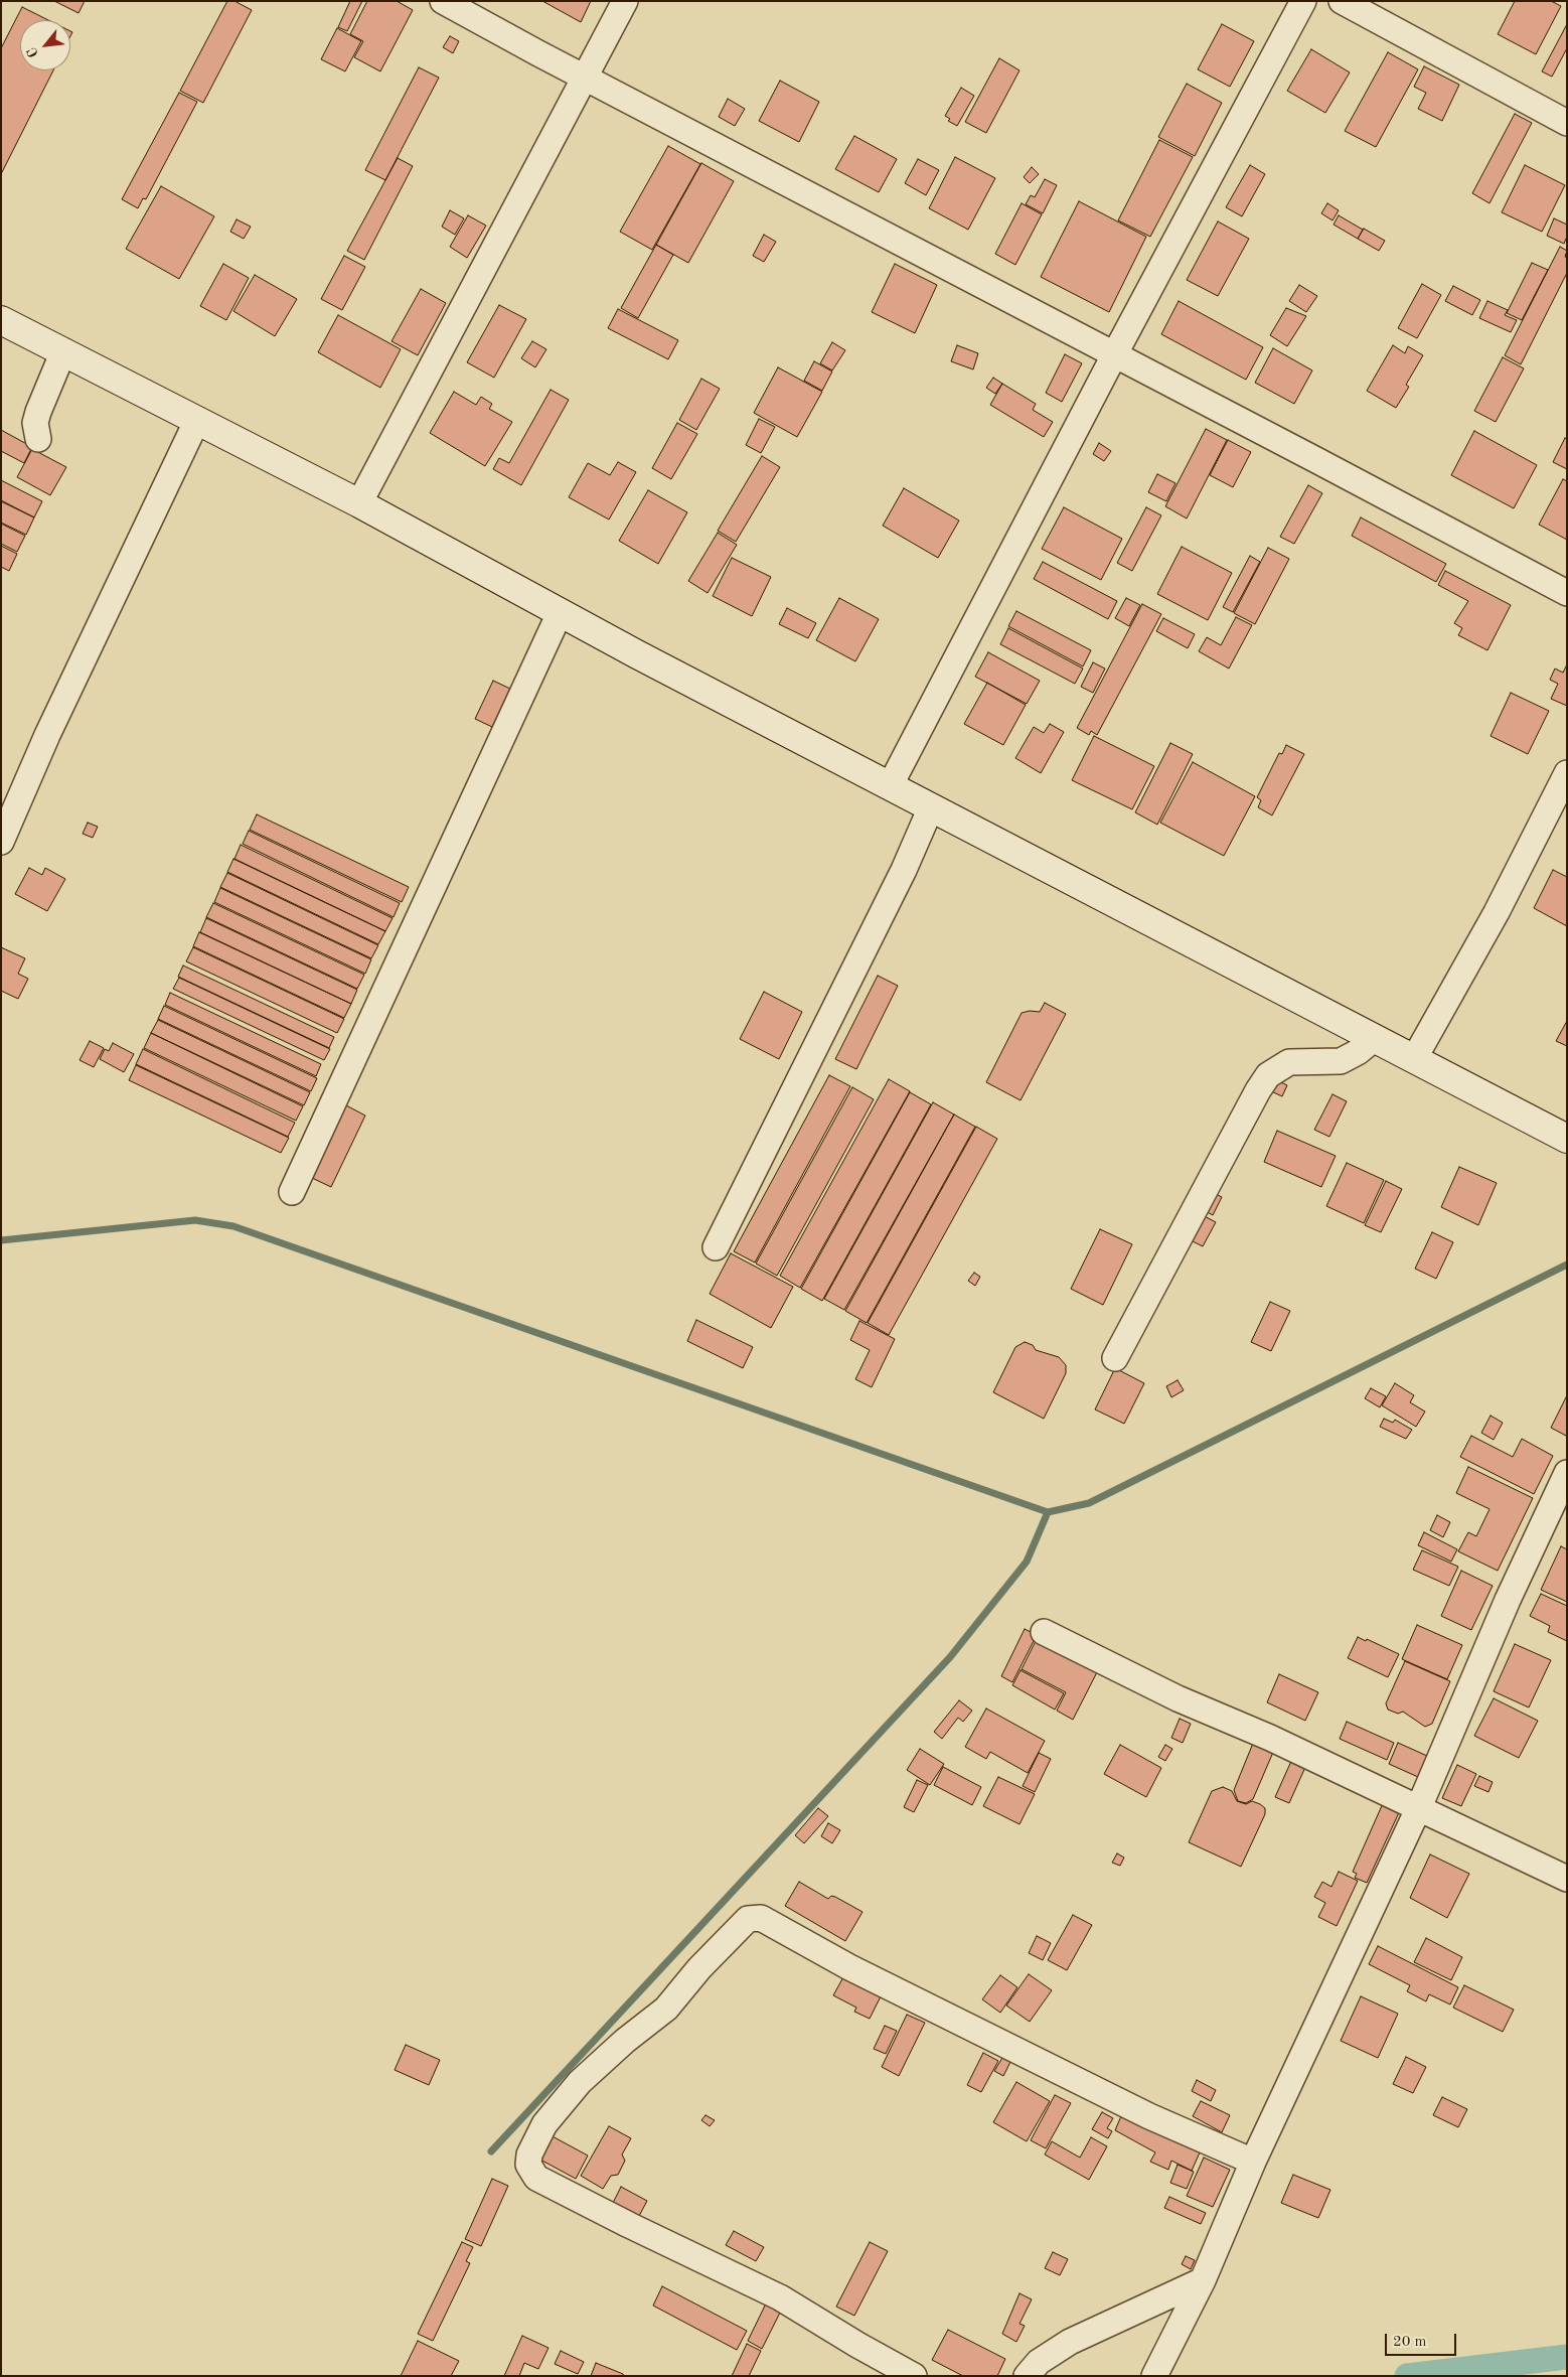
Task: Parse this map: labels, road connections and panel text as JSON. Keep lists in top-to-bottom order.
{
  "scale_bar": "20 m",
  "north": "bottom left"
}
